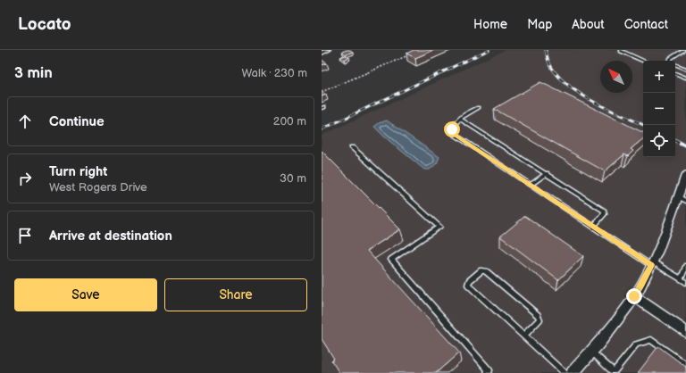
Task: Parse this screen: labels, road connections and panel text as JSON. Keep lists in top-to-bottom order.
{
  "north": "top left",
  "page": {
    "header": "Locato",
    "nav": [
      "Home",
      "Map",
      "About",
      "Contact"
    ],
    "heading": ["3 min", "Walk · 230 m"],
    "map_buttons": ["+", "−"],
    "list": [
      ["Continue", "200 m"],
      ["Turn right", "West Rogers Drive", "30 m"],
      "Arrive at destination"
    ],
    "buttons": ["Save", "Share"]
  }
}
